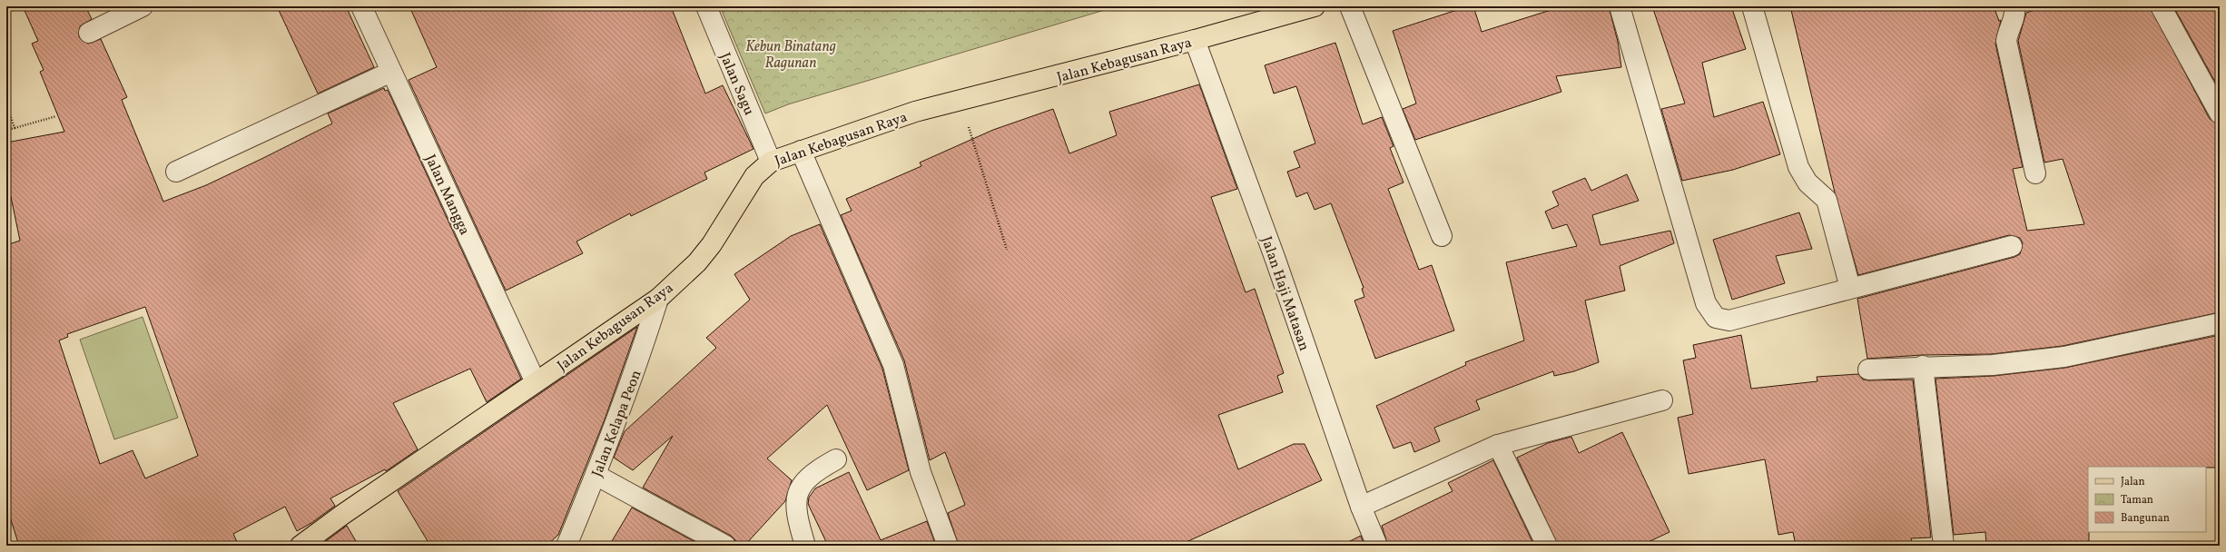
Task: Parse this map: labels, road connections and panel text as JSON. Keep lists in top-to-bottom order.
{
  "streets": {
    "main road": ["Jalan Kebagusan Raya"],
    "street": [
      "Jalan Sagu",
      "Jalan Mangga",
      "Jalan Haji Matasan",
      "Jalan Kelapa Peon"
    ]
  },
  "crossings": [
    ["Jalan Kebagusan Raya", "Jalan Sagu"],
    ["Jalan Kebagusan Raya", "Jalan Mangga"],
    ["Jalan Kebagusan Raya", "Jalan Haji Matasan"],
    ["Jalan Kebagusan Raya", "Jalan Kelapa Peon"]
  ],
  "parks": ["Kebun Binatang Ragunan"],
  "legend": ["Jalan", "Taman", "Bangunan"]
}
